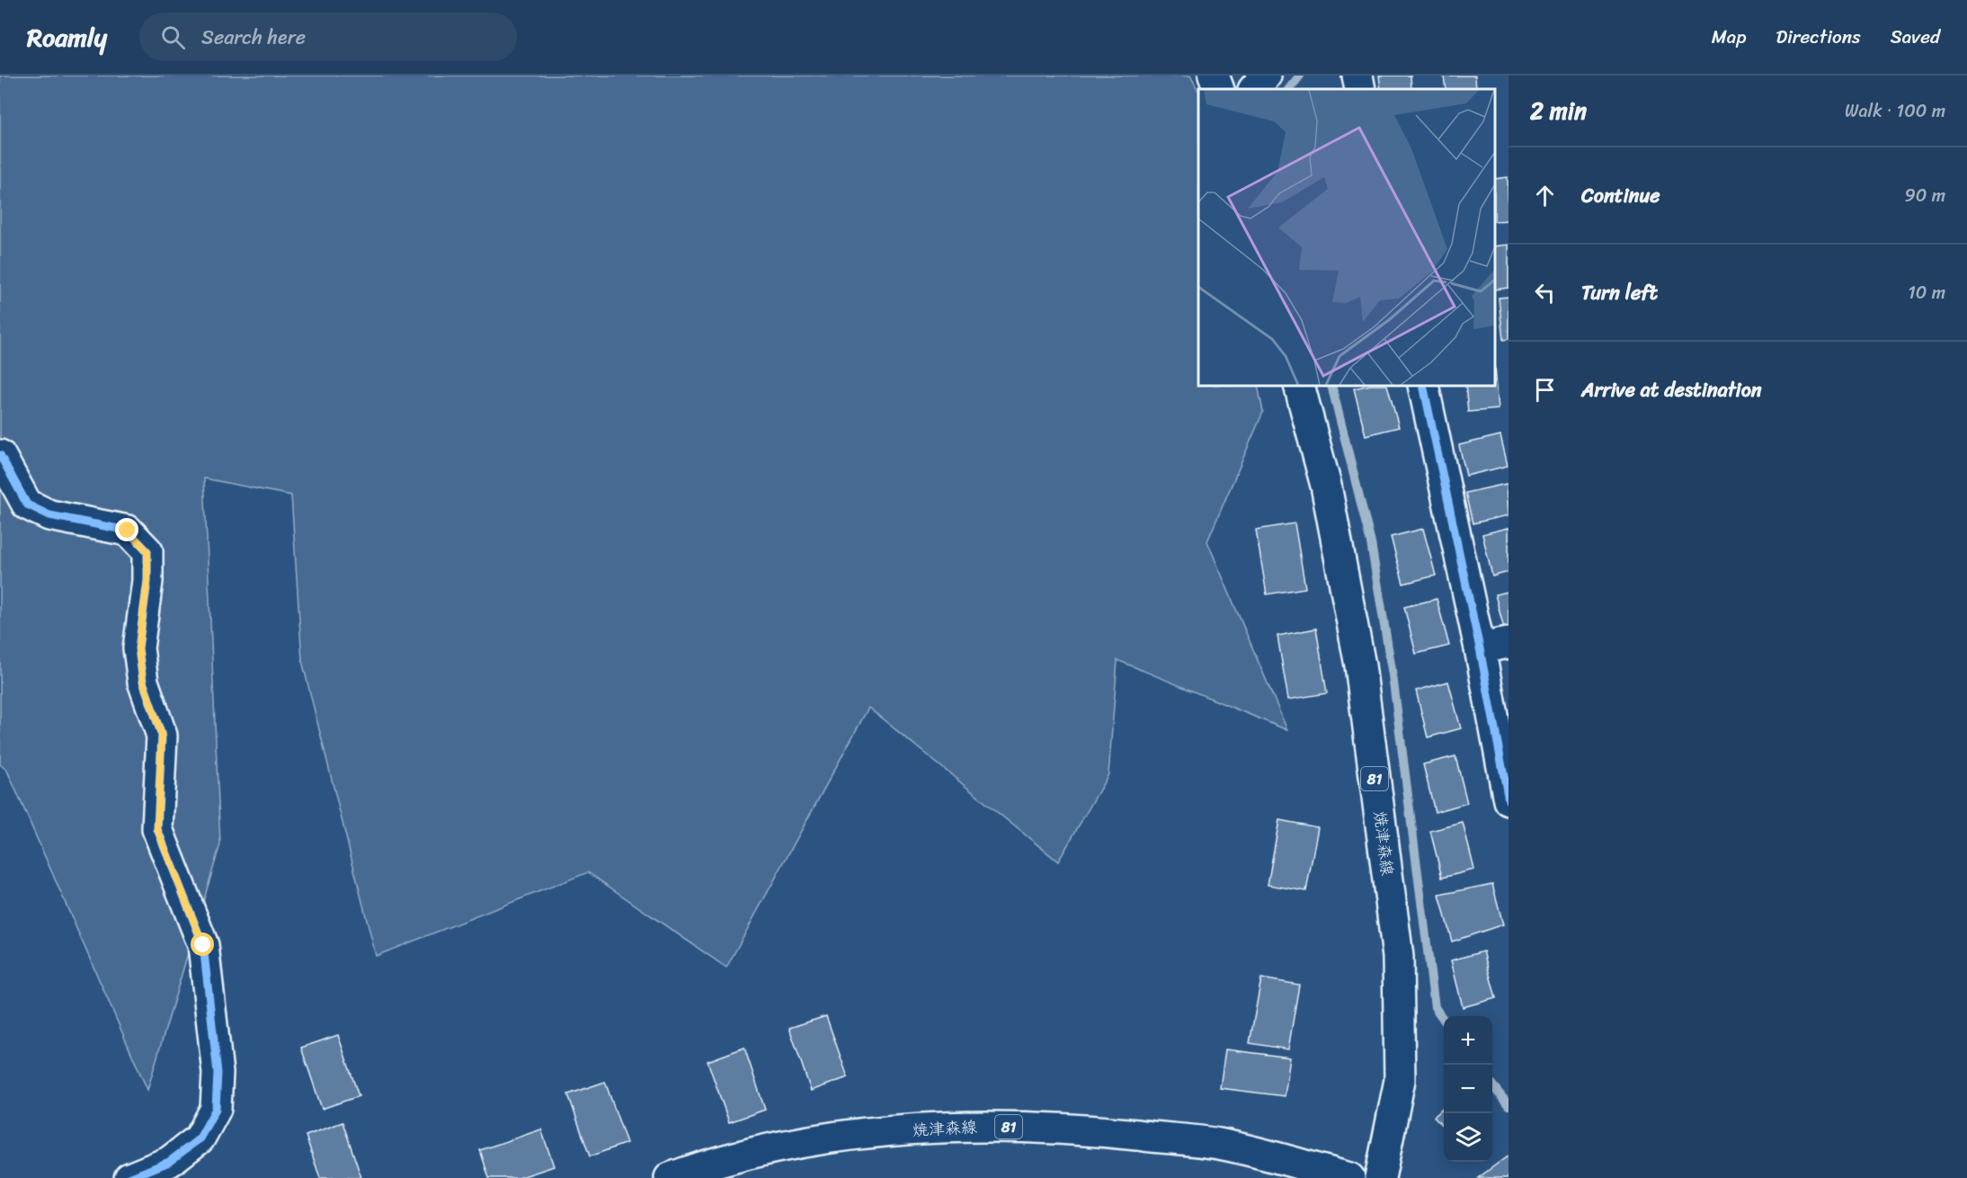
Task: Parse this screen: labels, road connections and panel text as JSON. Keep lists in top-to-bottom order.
{
  "streets": {
    "main road": ["81", "焼津森線"]
  },
  "page": {
    "header": "Roamly",
    "search": "Search here",
    "nav": ["Map", "Directions", "Saved"],
    "heading": ["2 min", "Walk · 100 m"],
    "list": [
      ["Continue", "90 m"],
      ["Turn left", "10 m"],
      "Arrive at destination"
    ],
    "map_buttons": ["+", "−"]
  }
}
